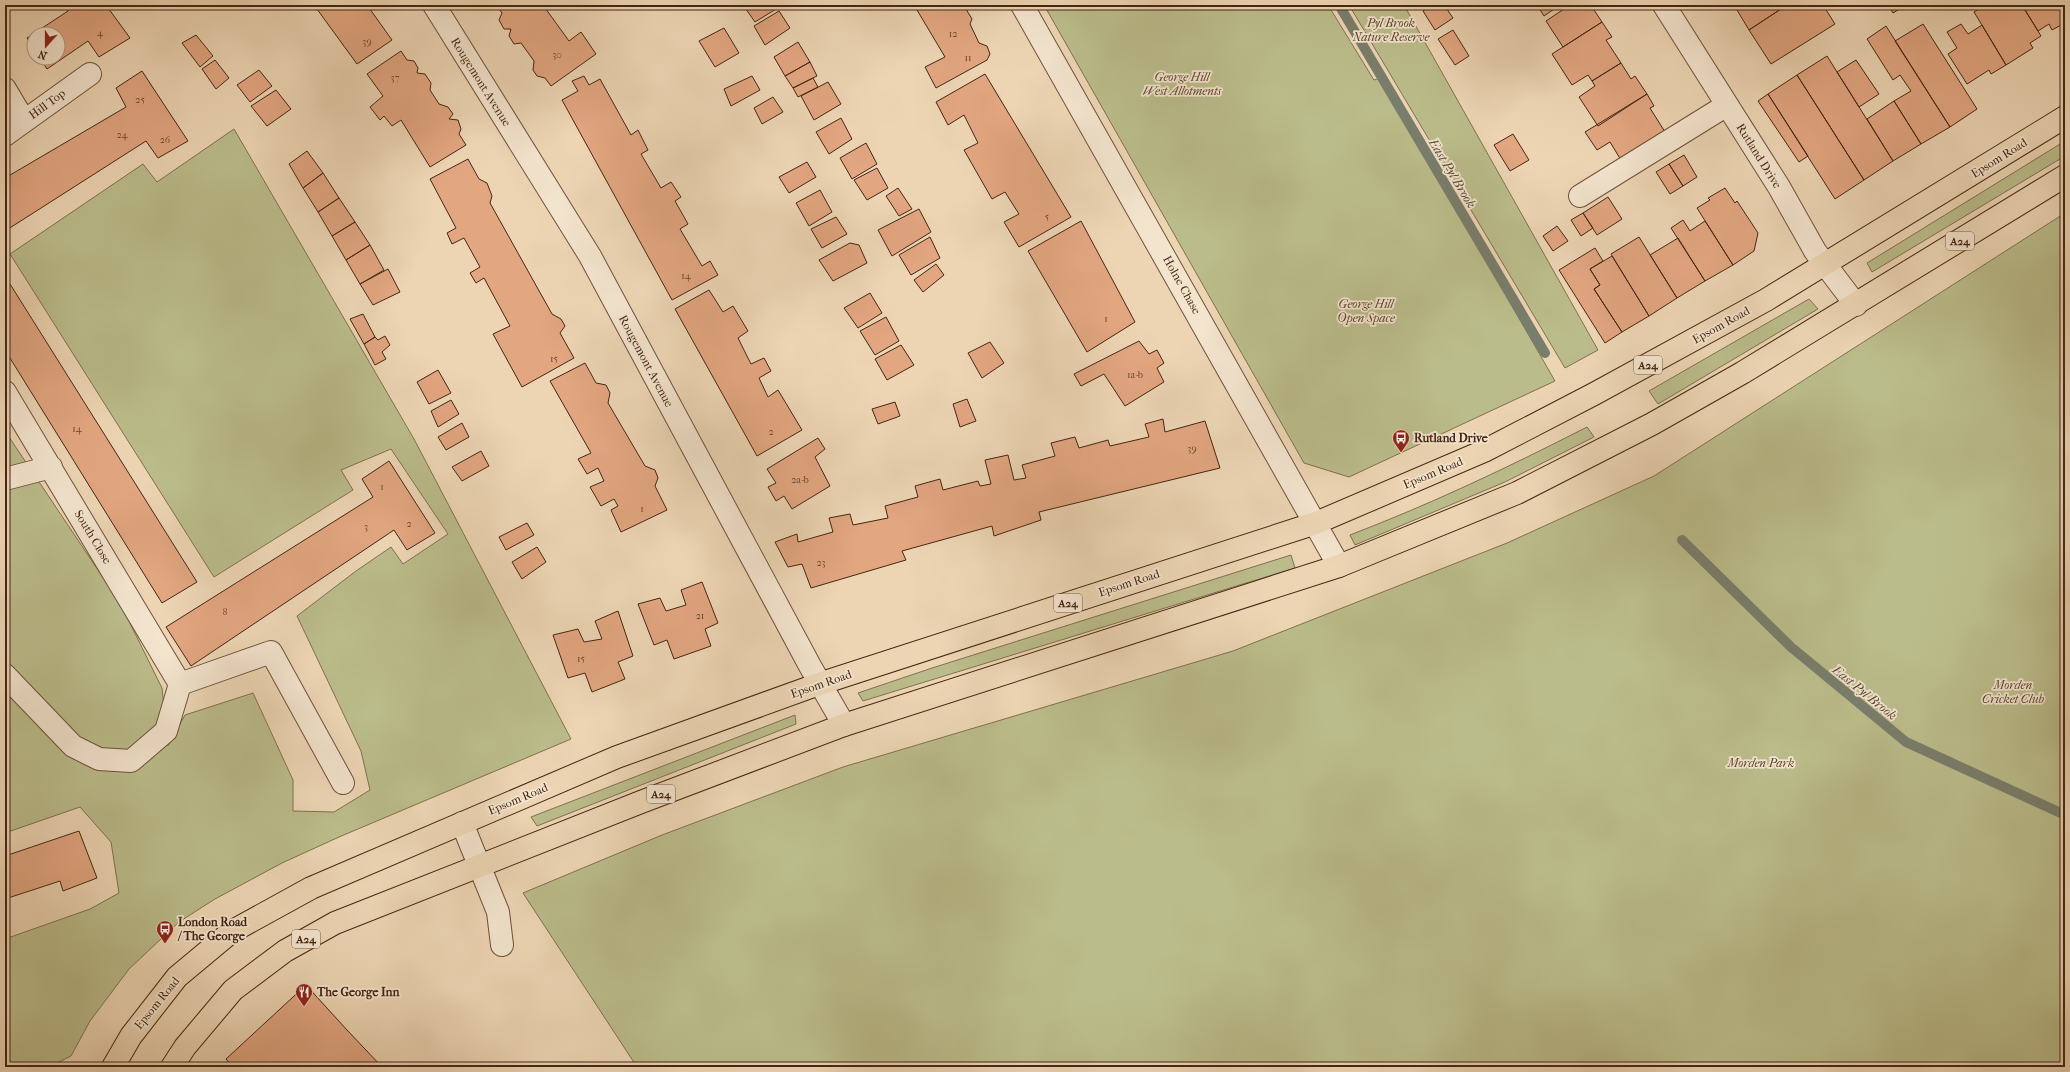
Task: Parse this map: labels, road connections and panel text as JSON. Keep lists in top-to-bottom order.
{
  "streets": {
    "highway": ["Epsom Road", "A24"],
    "street": [
      "Rougemont Avenue",
      "Hill Top",
      "Rutland Drive",
      "Holne Chase",
      "South Close"
    ]
  },
  "crossings": [
    ["Rougemont Avenue", "Epsom Road"],
    ["Rougemont Avenue", "A24"],
    ["Rutland Drive", "Epsom Road"],
    ["Rutland Drive", "A24"],
    ["Epsom Road", "Holne Chase"],
    ["A24", "Holne Chase"]
  ],
  "water": ["East Pyl Brook"],
  "parks": [
    "Pyl Brook Nature Reserve",
    "George Hill West Allotments",
    "George Hill Open Space",
    "Morden Cricket Club",
    "Morden Park"
  ],
  "places": {
    "bus stop": ["Rutland Drive", "London Road / The George"],
    "restaurant": ["The George Inn"]
  },
  "house_numbers": [
    "4",
    "12",
    "39",
    "30",
    "11",
    "37",
    "25",
    "24",
    "26",
    "5",
    "14",
    "1",
    "15",
    "1a-b",
    "14",
    "2",
    "39",
    "2a-b",
    "1",
    "1",
    "2",
    "3",
    "23",
    "8",
    "21",
    "15"
  ],
  "north": "bottom"
}
